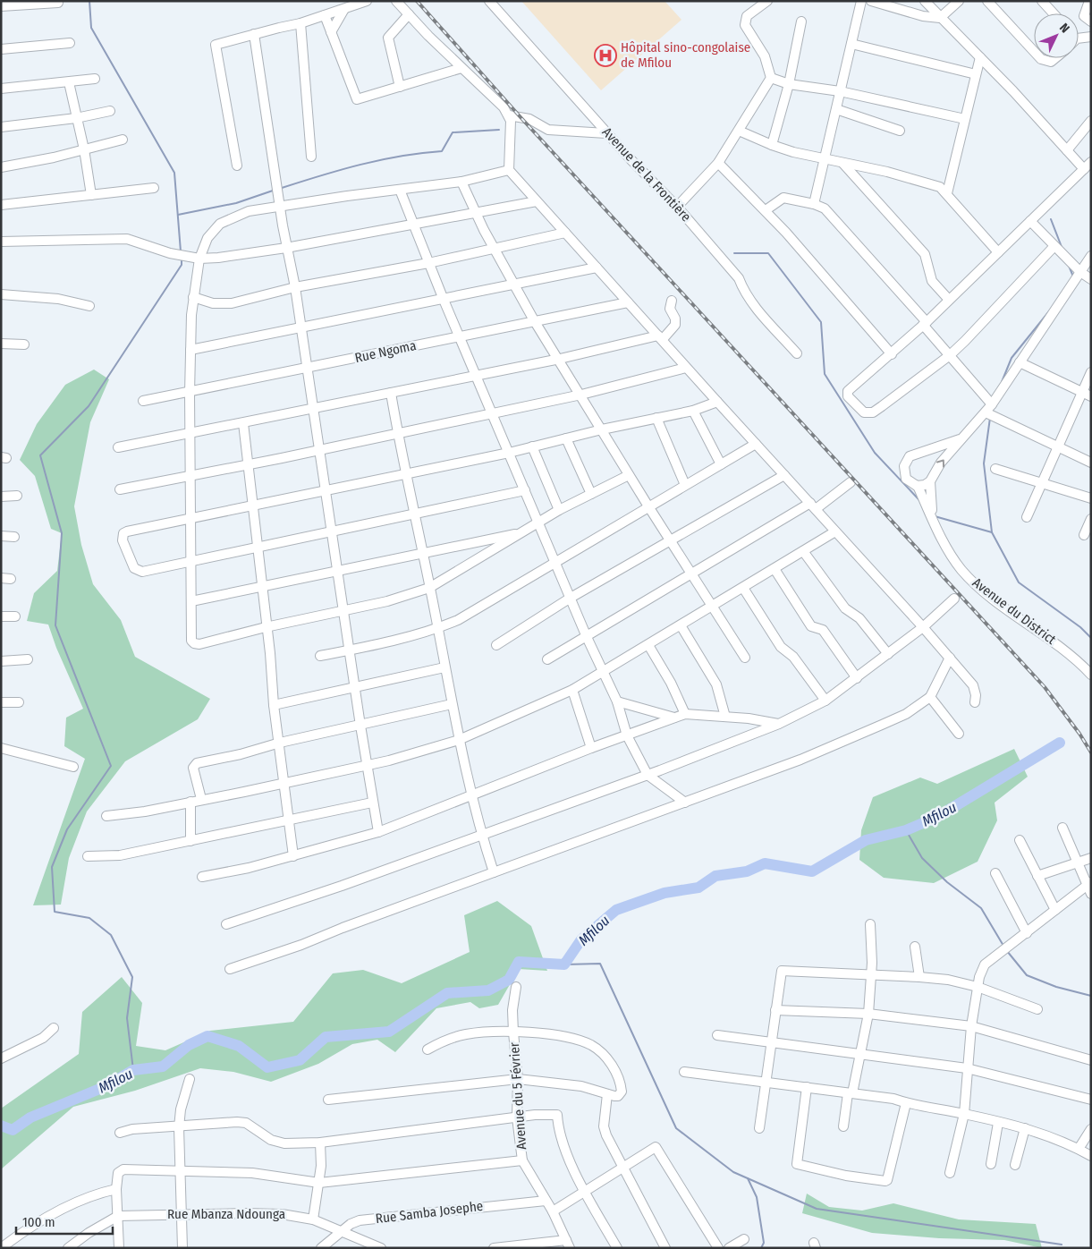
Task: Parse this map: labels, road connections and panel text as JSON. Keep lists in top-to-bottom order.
{
  "streets": {
    "street": [
      "Avenue de la Frontière",
      "Rue Ngoma",
      "Avenue du District",
      "Avenue du 5 Février",
      "Rue Samba Josephe",
      "Rue Mbanza Ndounga"
    ]
  },
  "crossings": [
    ["Avenue du 5 Février", "Rue Samba Josephe"],
    ["Rue Samba Josephe", "Rue Mbanza Ndounga"]
  ],
  "water": ["Mfilou"],
  "places": {
    "hospital": ["Hôpital sino-congolaise de Mfilou"]
  },
  "scale_bar": "100 m",
  "north": "top right"
}
